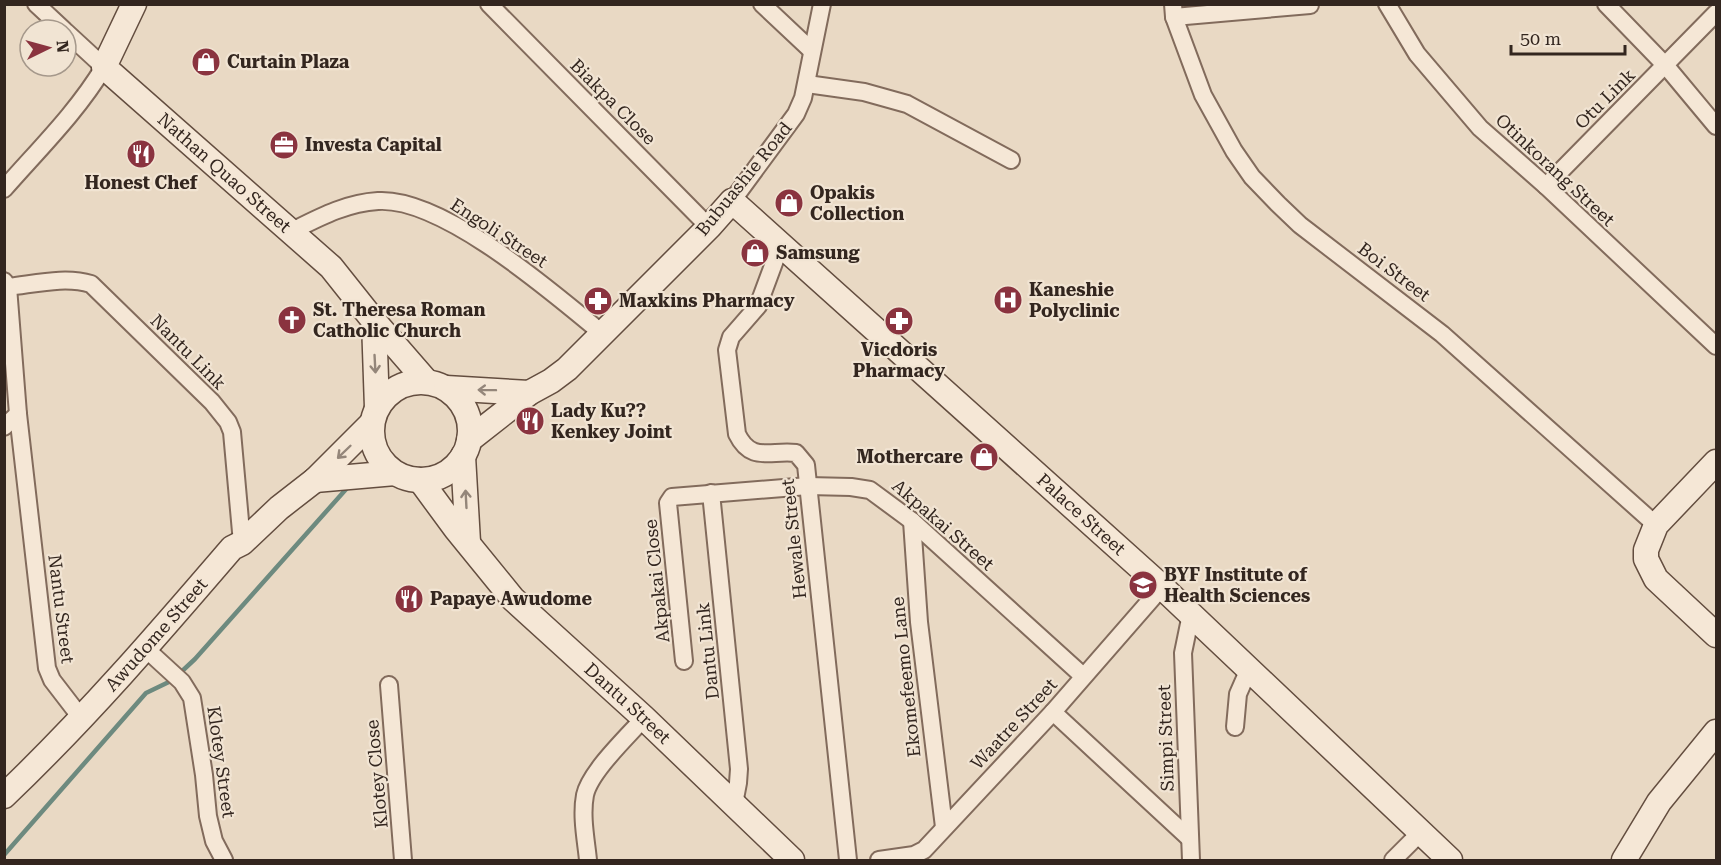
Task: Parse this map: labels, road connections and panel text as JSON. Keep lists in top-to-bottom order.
{
  "streets": {
    "street": [
      "Otu Link",
      "Biakpa Close",
      "Otinkorang Street",
      "Nathan Quao Street",
      "Bubuashie Road",
      "Engoli Street",
      "Boi Street",
      "Nantu Link",
      "Palace Street",
      "Akpakai Street",
      "Hewale Street",
      "Akpakai Close",
      "Nantu Street",
      "Awudome Street",
      "Dantu Link",
      "Ekomefeemo Lane",
      "Dantu Street",
      "Waatre Street",
      "Simpi Street",
      "Klotey Street",
      "Klotey Close"
    ]
  },
  "crossings": [
    ["Otu Link", "Otinkorang Street"],
    ["Biakpa Close", "Bubuashie Road"],
    ["Nathan Quao Street", "Bubuashie Road"],
    ["Nathan Quao Street", "Engoli Street"],
    ["Nathan Quao Street", "Awudome Street"],
    ["Nathan Quao Street", "Dantu Street"],
    ["Bubuashie Road", "Engoli Street"],
    ["Bubuashie Road", "Palace Street"],
    ["Bubuashie Road", "Awudome Street"],
    ["Bubuashie Road", "Dantu Street"],
    ["Nantu Link", "Nantu Street"],
    ["Nantu Link", "Awudome Street"],
    ["Palace Street", "Hewale Street"],
    ["Palace Street", "Waatre Street"],
    ["Palace Street", "Simpi Street"],
    ["Akpakai Street", "Hewale Street"],
    ["Akpakai Street", "Akpakai Close"],
    ["Akpakai Street", "Dantu Link"],
    ["Akpakai Street", "Ekomefeemo Lane"],
    ["Akpakai Street", "Waatre Street"],
    ["Nantu Street", "Awudome Street"],
    ["Awudome Street", "Dantu Street"],
    ["Awudome Street", "Klotey Street"],
    ["Dantu Link", "Dantu Street"],
    ["Ekomefeemo Lane", "Waatre Street"]
  ],
  "places": {
    "shop": [
      "Curtain Plaza",
      "Opakis Collection",
      "Samsung",
      "Mothercare"
    ],
    "office": ["Investa Capital"],
    "restaurant": ["Honest Chef", "Lady Ku?? Kenkey Joint", "Papaye Awudome"],
    "hospital": ["Kaneshie Polyclinic"],
    "pharmacy": ["Maxkins Pharmacy", "Vicdoris Pharmacy"],
    "church": ["St. Theresa Roman Catholic Church"],
    "school or university": ["BYF Institute of Health Sciences"]
  },
  "scale_bar": "50 m",
  "north": "right"
}
